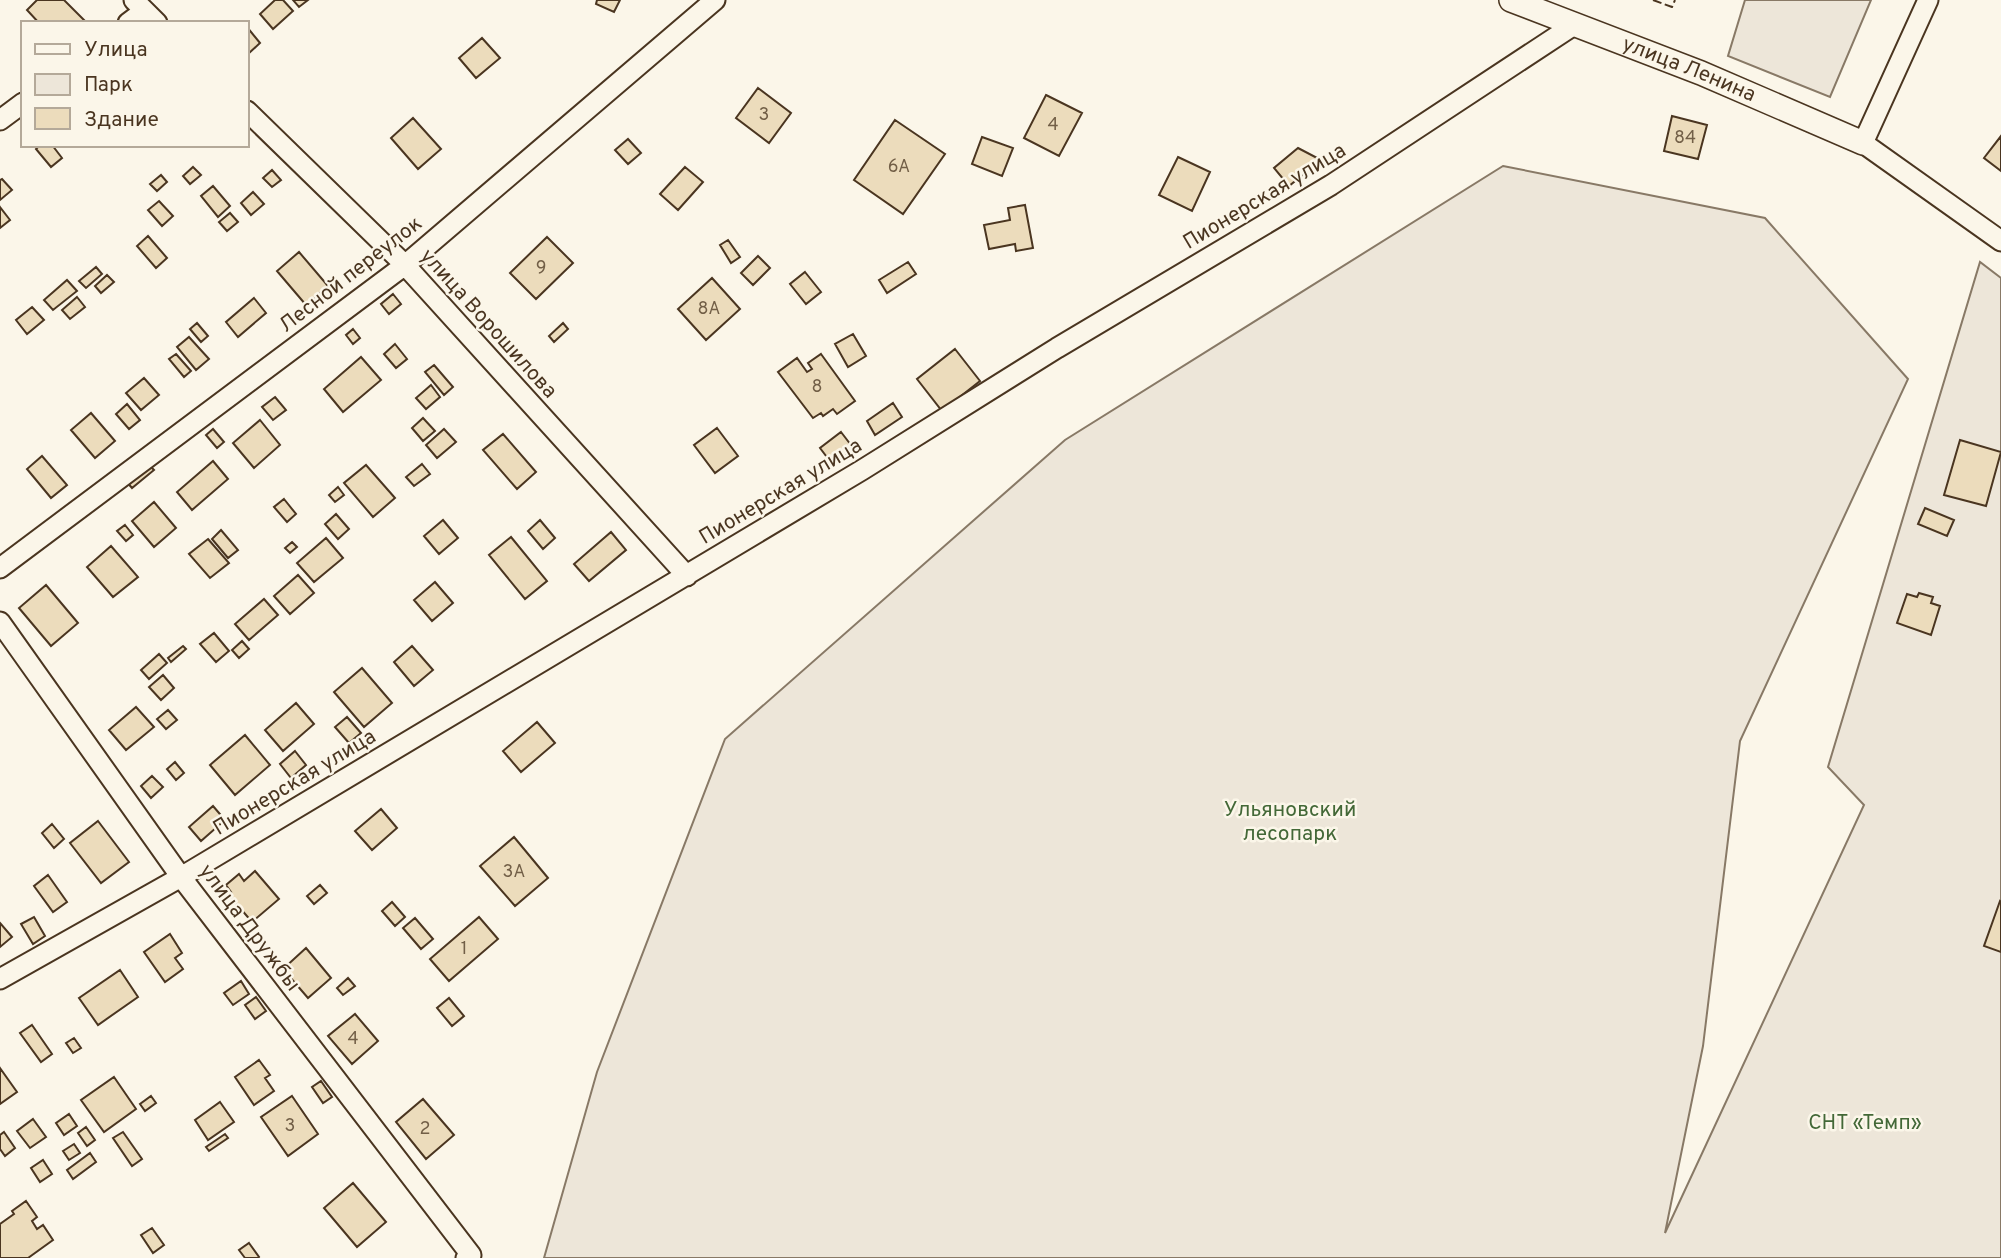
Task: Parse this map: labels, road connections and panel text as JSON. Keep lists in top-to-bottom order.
{
  "streets": {
    "street": [
      "улица Ленина",
      "Пионерская улица",
      "Лесной переулок",
      "улица Ворошилова",
      "улица Дружбы"
    ]
  },
  "crossings": [
    ["улица Ленина", "Пионерская улица"],
    ["Пионерская улица", "улица Ворошилова"],
    ["Пионерская улица", "улица Дружбы"],
    ["Лесной переулок", "улица Ворошилова"]
  ],
  "parks": ["Ульяновский лесопарк", "СНТ «Темп»"],
  "house_numbers": [
    "3",
    "4",
    "84",
    "6А",
    "9",
    "8А",
    "8",
    "3А",
    "1",
    "4",
    "3",
    "2"
  ],
  "legend": ["Улица", "Парк", "Здание"]
}
